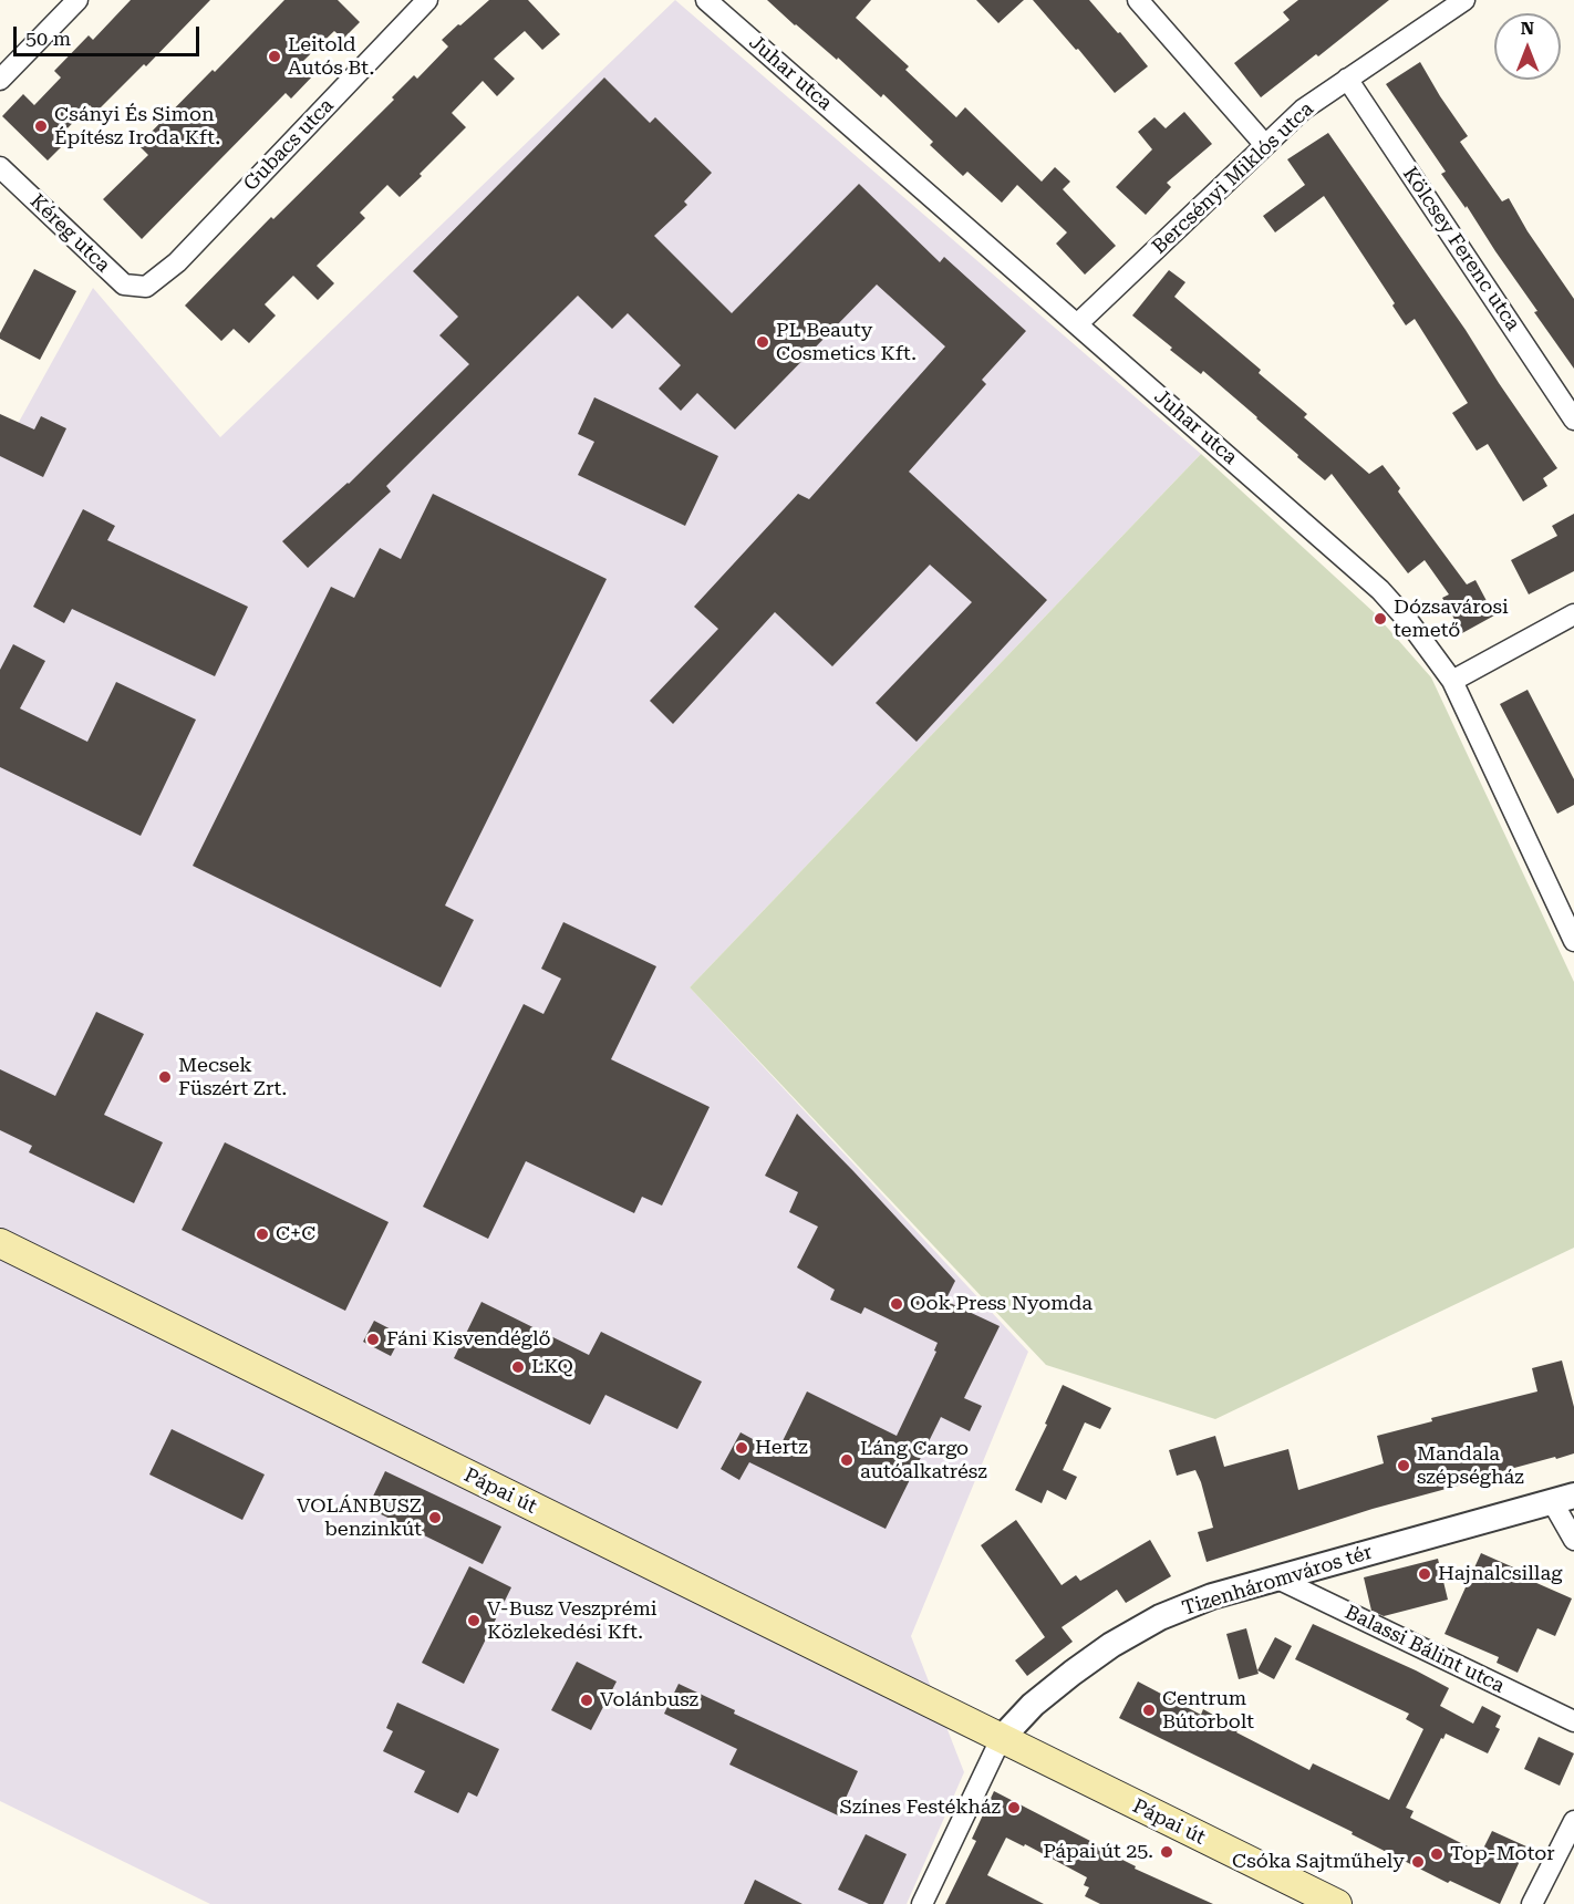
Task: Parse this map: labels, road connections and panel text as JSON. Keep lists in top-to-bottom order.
{
  "streets": {
    "main road": ["Pápai út"],
    "street": [
      "Juhar utca",
      "Gubacs utca",
      "Bercsényi Miklós utca",
      "Kéreg utca",
      "Kölcsey Ferenc utca",
      "Tizenháromváros tér",
      "Balassi Bálint utca"
    ]
  },
  "crossings": [
    ["Juhar utca", "Bercsényi Miklós utca"],
    ["Gubacs utca", "Kéreg utca"],
    ["Bercsényi Miklós utca", "Kölcsey Ferenc utca"],
    ["Pápai út", "Tizenháromváros tér"],
    ["Tizenháromváros tér", "Balassi Bálint utca"]
  ],
  "places": [
    "Leitold Autós Bt.",
    "Csányi És Simon Építész Iroda Kft.",
    "PL Beauty Cosmetics Kft.",
    "Dózsavárosi temető",
    "Mecsek Füszért Zrt.",
    "C+C",
    "Ook Press Nyomda",
    "Fáni Kisvendéglő",
    "LKQ",
    "Hertz",
    "Láng Cargo autóalkatrész",
    "Mandala szépségház",
    "VOLÁNBUSZ benzinkút",
    "Hajnalcsillag",
    "V-Busz Veszprémi Közlekedési Kft.",
    "Volánbusz",
    "Centrum Bútorbolt",
    "Színes Festékház",
    "Pápai út 25.",
    "Top-Motor",
    "Csóka Sajtműhely"
  ],
  "scale_bar": "50 m",
  "north": "top"
}
